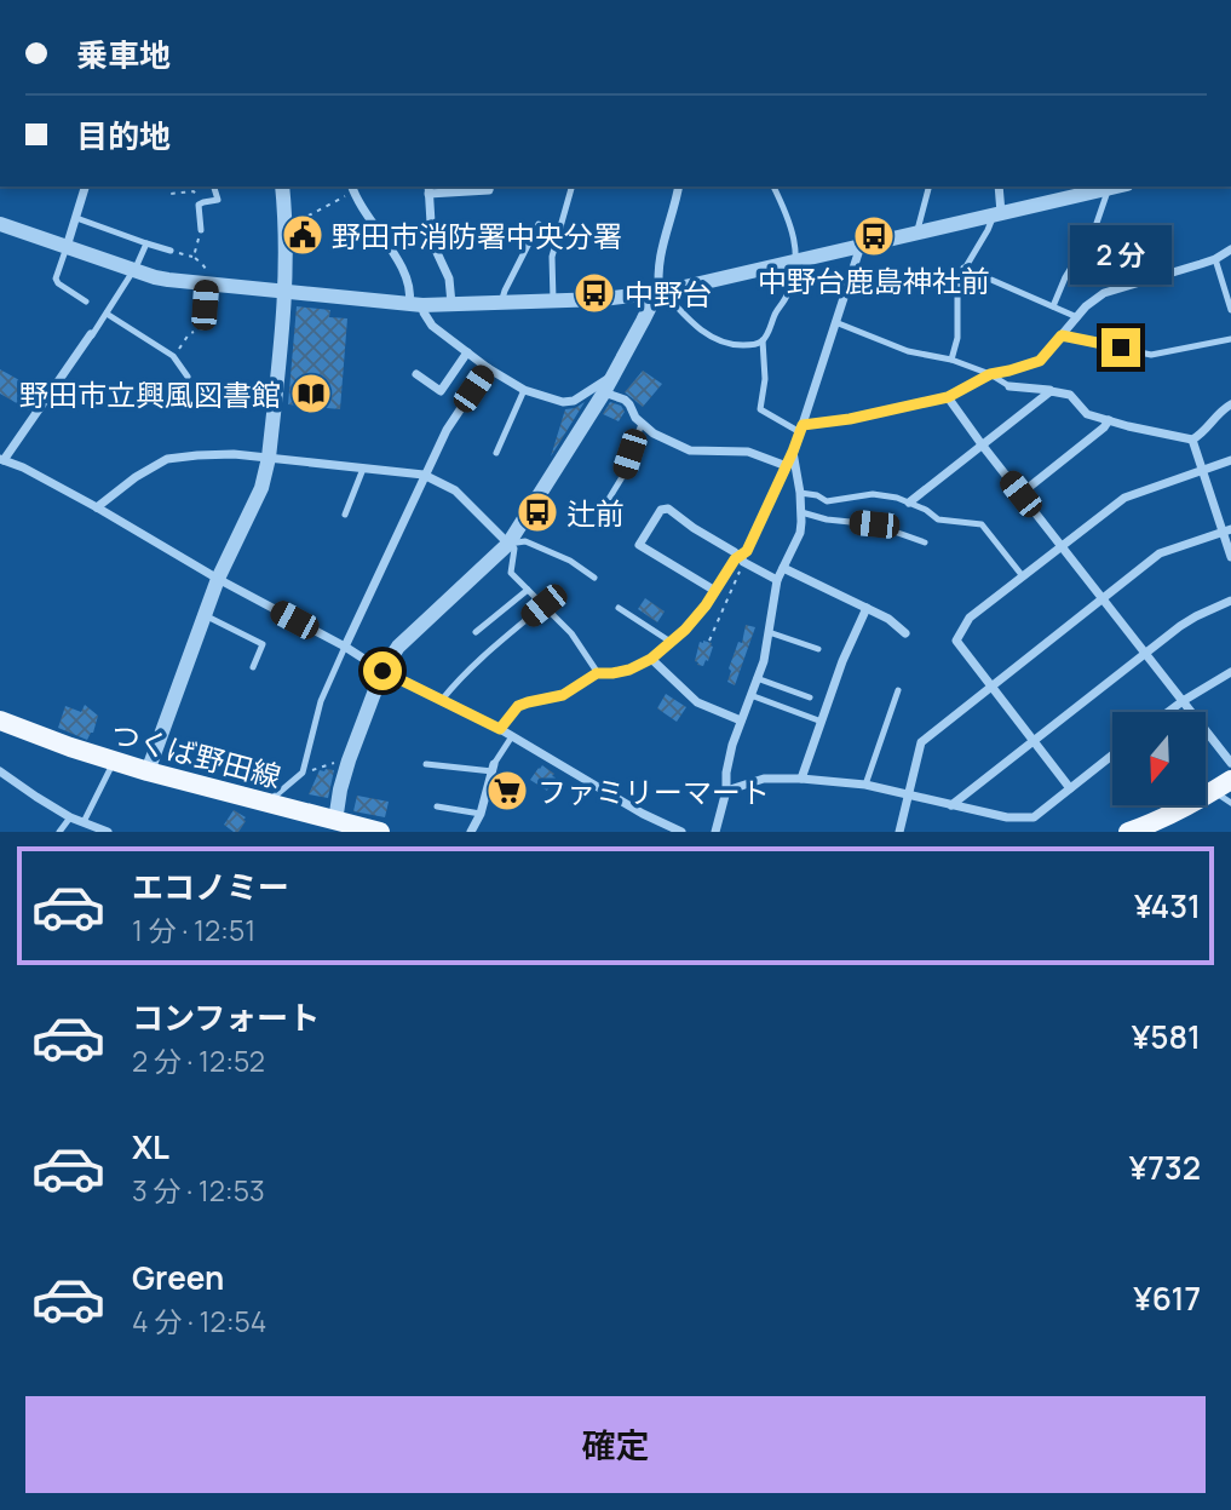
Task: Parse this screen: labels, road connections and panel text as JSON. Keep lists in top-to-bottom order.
{
  "streets": {
    "main road": ["つくば野田線"]
  },
  "places": {
    "public building": ["野田市消防署中央分署"],
    "bus stop": ["中野台鹿島神社前", "中野台", "辻前"],
    "library": ["野田市立興風図書館"],
    "supermarket": ["ファミリーマート"]
  },
  "north": "bottom",
  "page": {
    "banner": ["乗車地", "目的地"],
    "bubble": "2 分",
    "list": [
      {
        "name": "エコノミー",
        "note": "1 分 · 12:51",
        "value": "¥431"
      },
      {
        "name": "コンフォート",
        "note": "2 分 · 12:52",
        "value": "¥581"
      },
      {
        "name": "XL",
        "note": "3 分 · 12:53",
        "value": "¥732"
      },
      {
        "name": "Green",
        "note": "4 分 · 12:54",
        "value": "¥617"
      }
    ],
    "buttons": "確定"
  }
}
